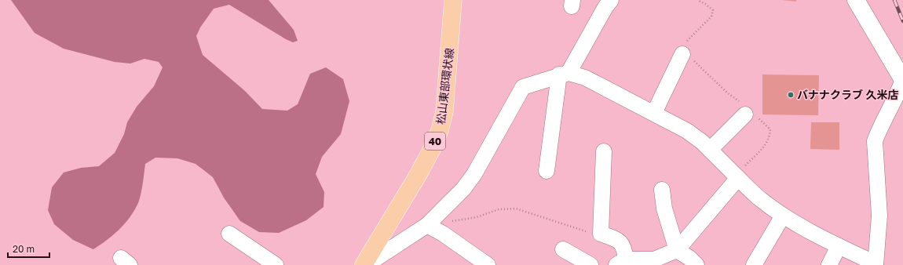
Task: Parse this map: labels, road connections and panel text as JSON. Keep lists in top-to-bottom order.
{
  "streets": {
    "main road": ["松山東部環状線", "40"]
  },
  "places": ["バナナクラブ 久米店"],
  "scale_bar": "20 m"
}
